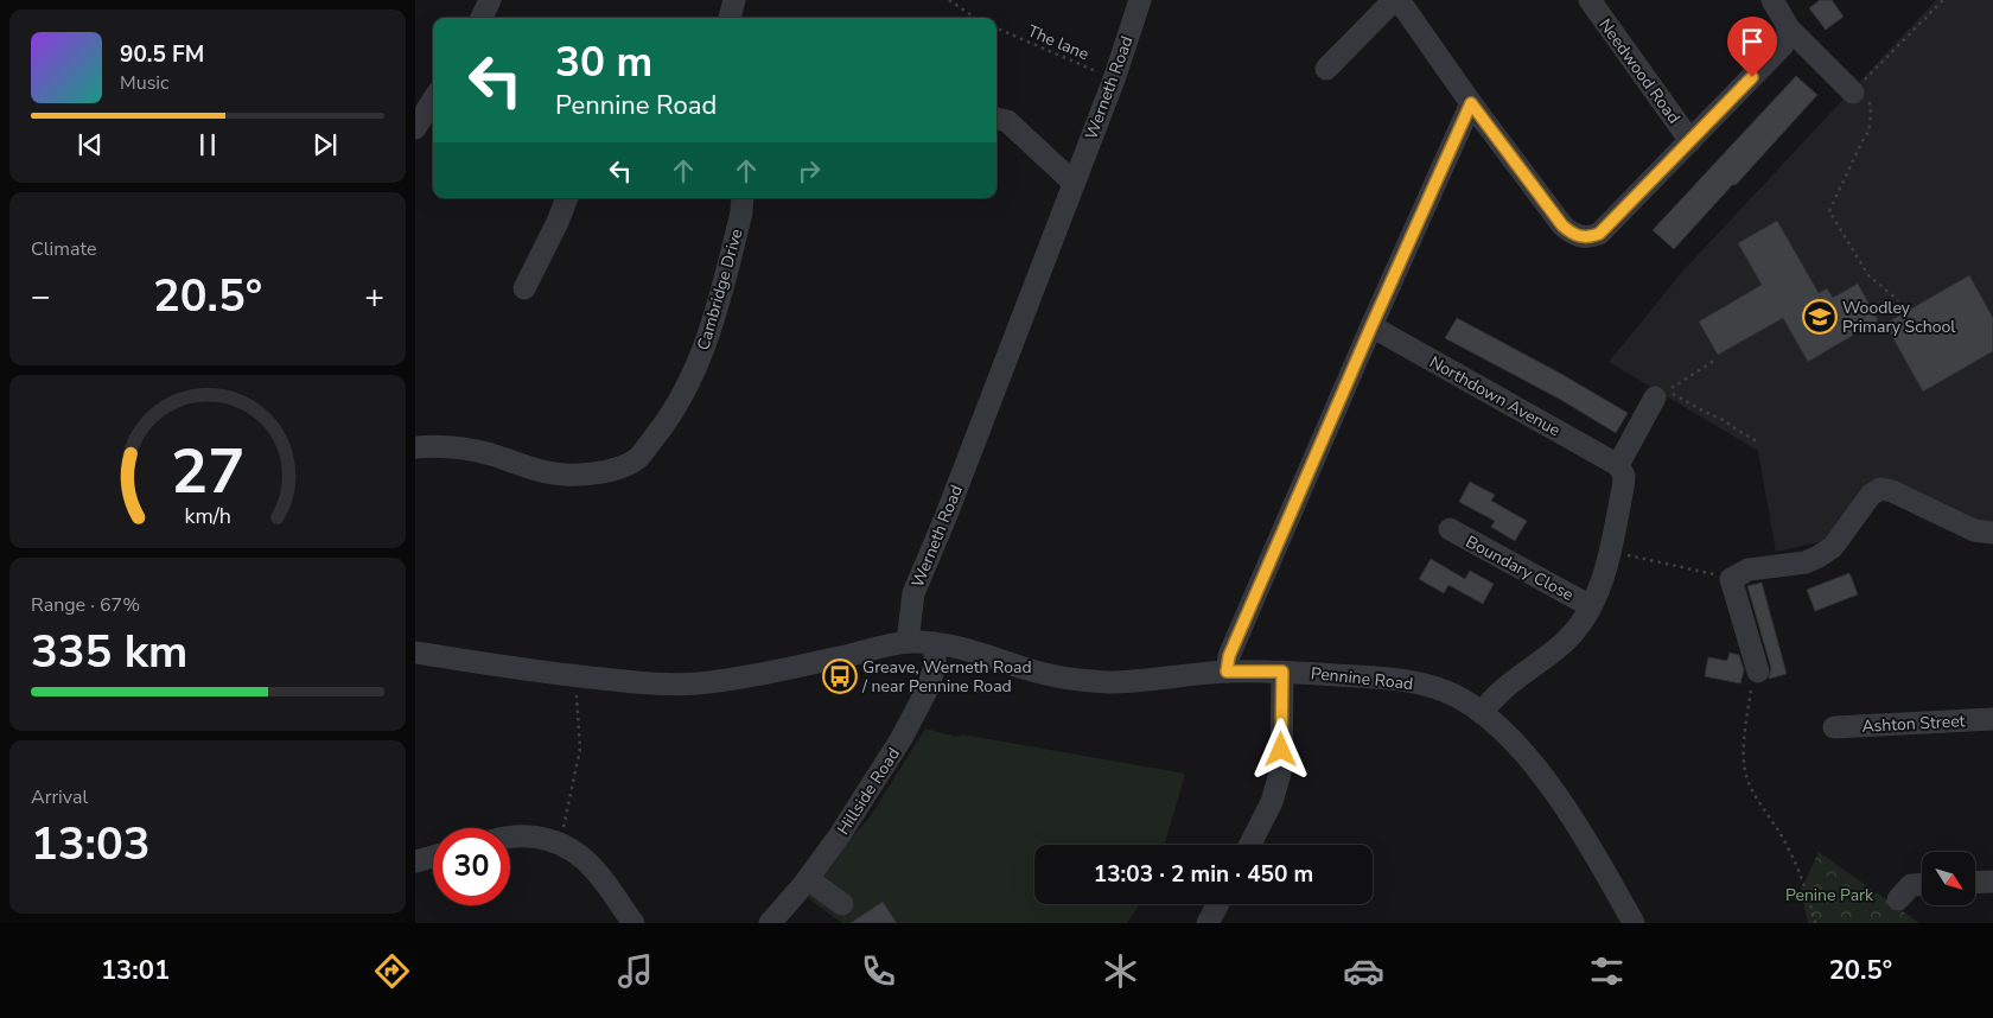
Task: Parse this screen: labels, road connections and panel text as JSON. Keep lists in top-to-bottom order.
{
  "streets": {
    "street": [
      "Needwood Road",
      "Werneth Road",
      "Cambridge Drive",
      "Northdown Avenue",
      "Boundary Close",
      "Pennine Road",
      "Ashton Street",
      "Hillside Road"
    ],
    "path": ["The lane"]
  },
  "crossings": [
    ["The lane", "Werneth Road"],
    ["Werneth Road", "Pennine Road"],
    ["Pennine Road", "Hillside Road"]
  ],
  "parks": ["Penine Park"],
  "places": {
    "school or university": ["Woodley Primary School"],
    "bus stop": ["Greave, Werneth Road / near Pennine Road"]
  },
  "north": "bottom right",
  "page": {
    "turn": ["30 m", "Pennine Road"],
    "song": ["90.5 FM", "Music"],
    "tile": [
      "Climate",
      ["Range · 67%", "335 km"],
      ["Arrival", "13:03"]
    ],
    "heat": ["−", "20.5°", "+"],
    "limit": "30",
    "trip": "13:03 · 2 min · 450 m",
    "tabs": ["13:01", "20.5°"],
    "gauge": ["27", "km/h"]
  }
}
